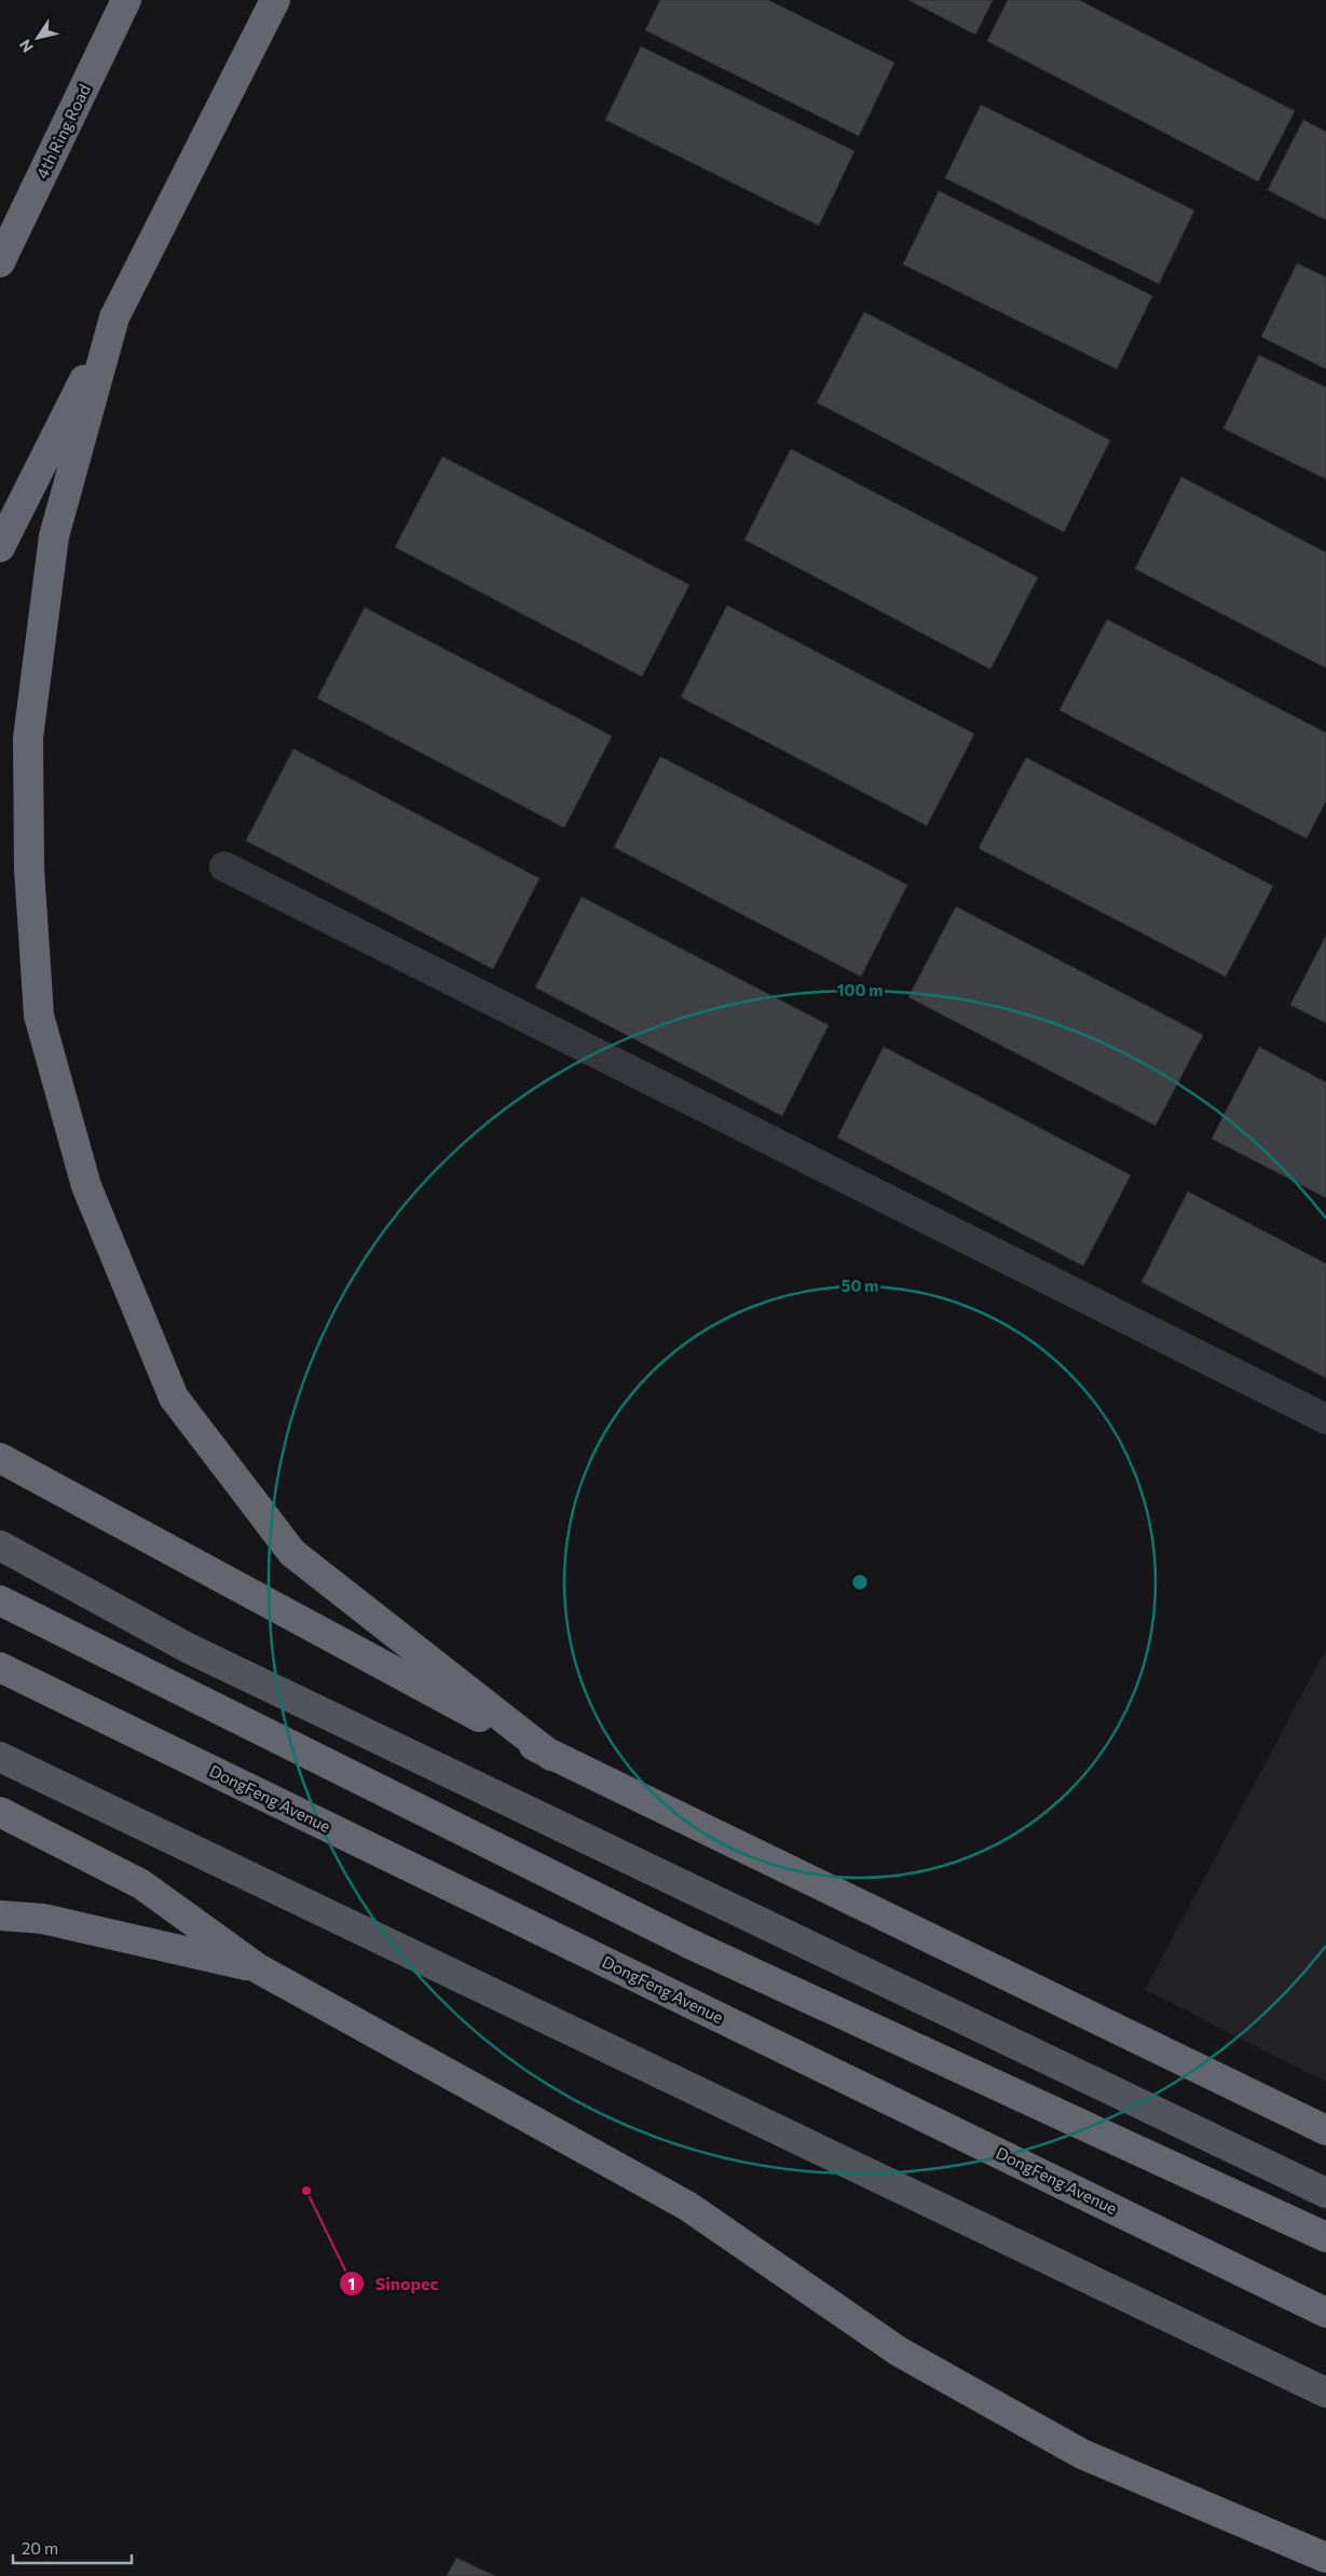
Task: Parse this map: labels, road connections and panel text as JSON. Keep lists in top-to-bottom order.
{
  "streets": {
    "highway": ["4th Ring Road", "DongFeng Avenue"]
  },
  "places": ["Sinopec"],
  "scale_bar": "20 m",
  "north": "bottom left",
  "rings": ["100 m", "50 m"]
}
